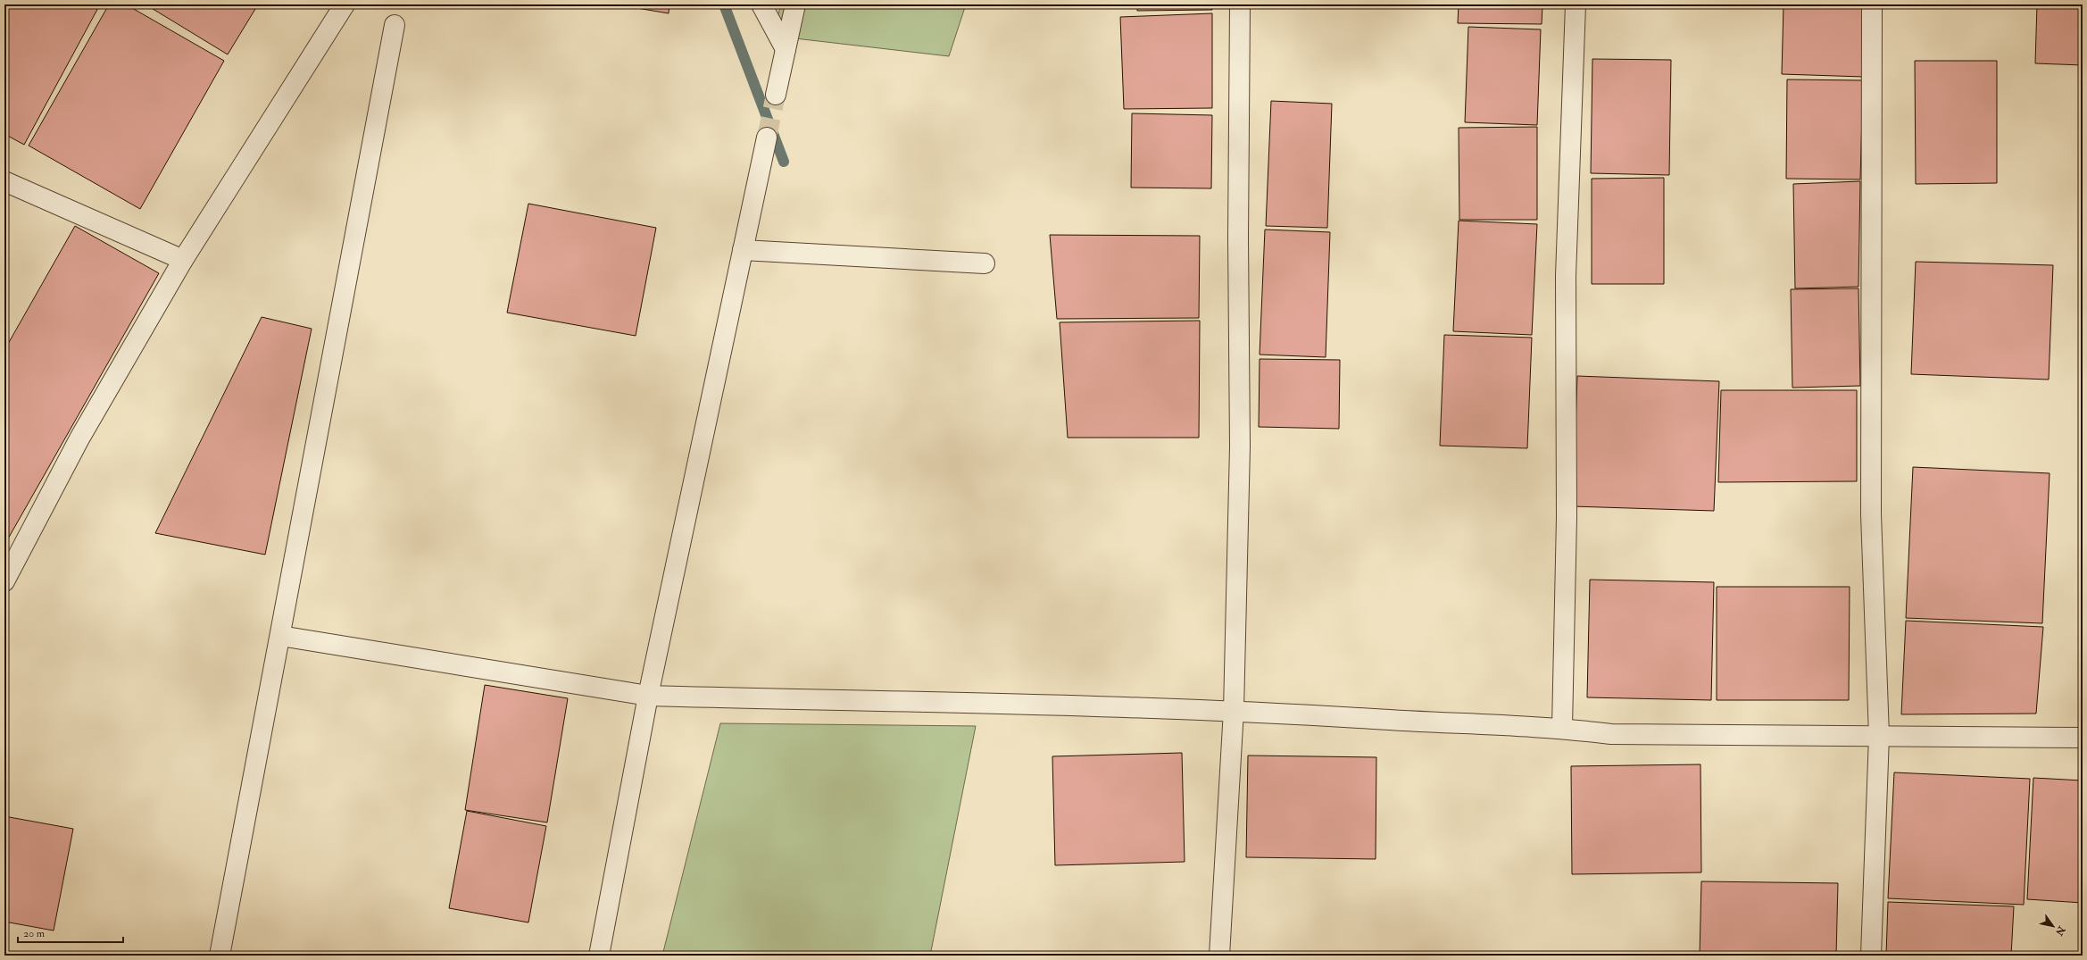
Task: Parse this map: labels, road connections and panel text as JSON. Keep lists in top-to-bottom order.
{
  "scale_bar": "20 m",
  "north": "bottom right"
}
